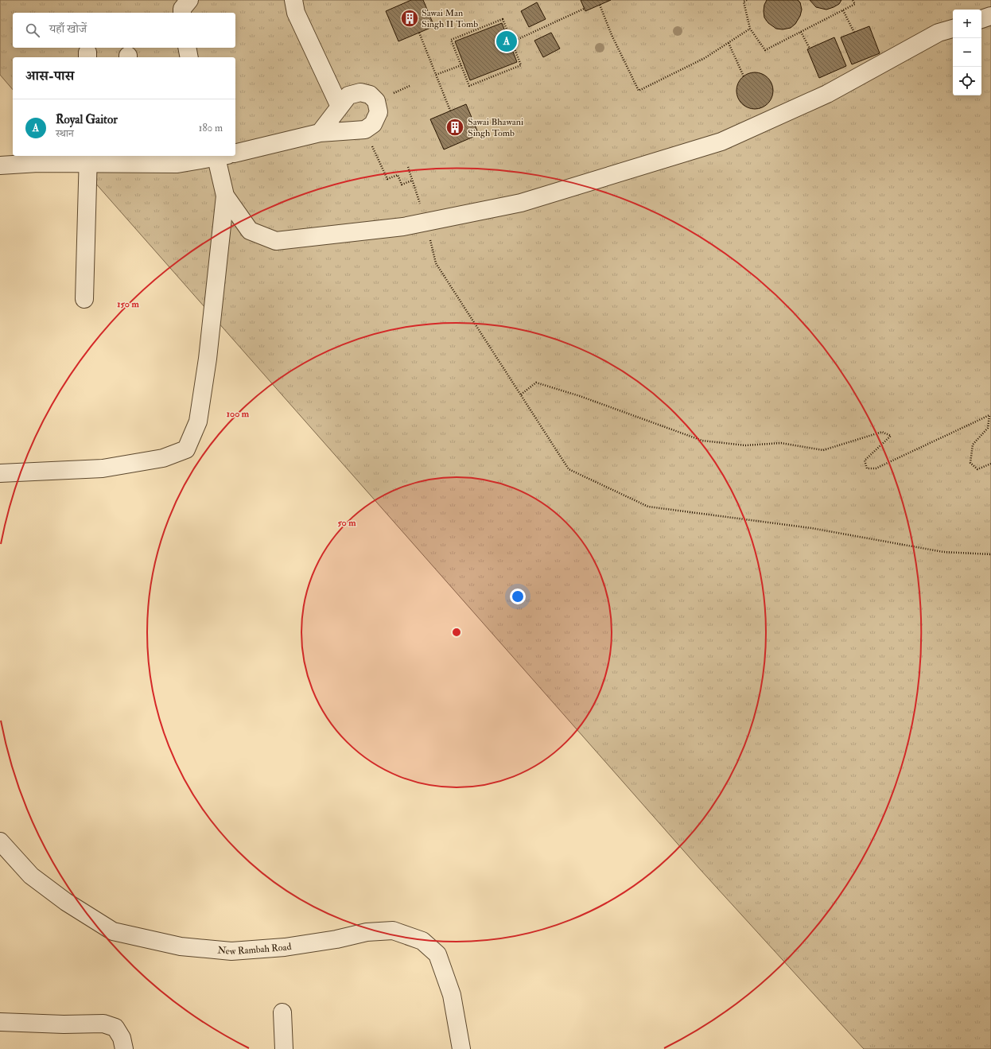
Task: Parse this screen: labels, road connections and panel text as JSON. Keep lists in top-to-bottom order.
{
  "streets": {
    "street": ["New Rambah Road"]
  },
  "places": {
    "building": ["Sawai Man Singh II Tomb", "Sawai Bhawani Singh Tomb"]
  },
  "page": {
    "map_buttons": ["+", "−"],
    "search": "यहाँ खोजें",
    "pins": "A",
    "heading": "आस-पास",
    "list": [
      {
        "mark": "A",
        "name": "Royal Gaitor",
        "note": "स्थान",
        "value": "180 m"
      }
    ]
  },
  "rings": ["150 m", "100 m", "50 m"]
}
